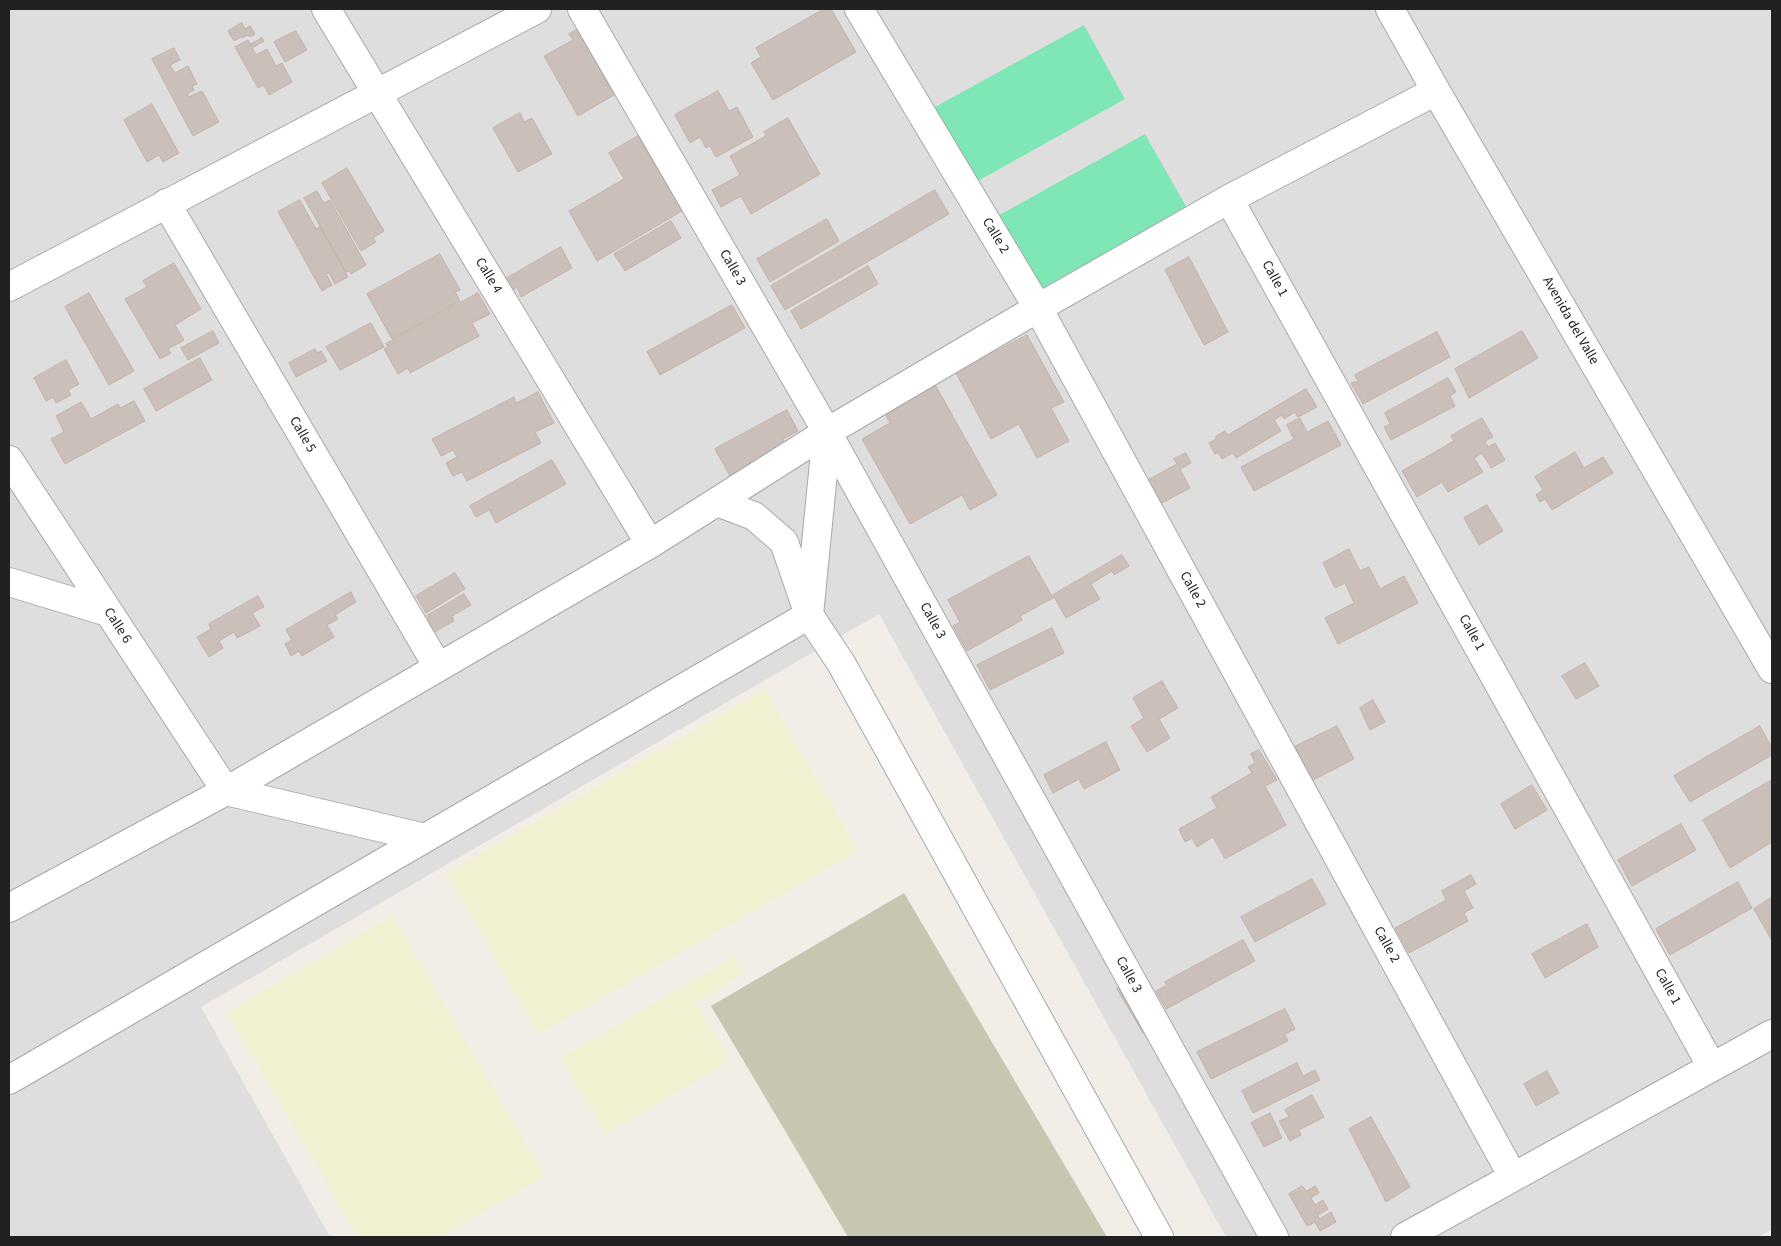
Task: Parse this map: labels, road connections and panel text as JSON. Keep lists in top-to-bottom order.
{
  "streets": {
    "street": [
      "Calle 2",
      "Calle 3",
      "Calle 4",
      "Calle 1",
      "Avenida del Valle",
      "Calle 5",
      "Calle 6"
    ]
  }
}
